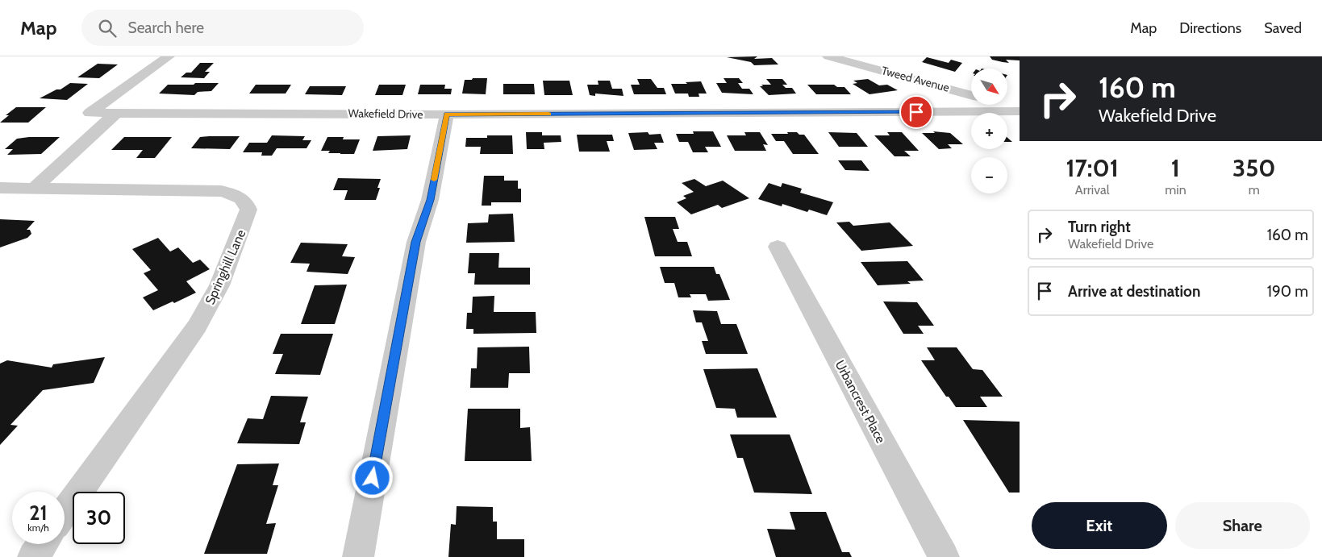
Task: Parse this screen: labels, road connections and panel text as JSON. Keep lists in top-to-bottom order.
{
  "streets": {
    "street": [
      "Tweed Avenue",
      "Wakefield Drive",
      "Springhill Lane",
      "Urbancrest Place"
    ]
  },
  "north": "bottom right",
  "page": {
    "header": "Map",
    "search": "Search here",
    "nav": ["Map", "Directions", "Saved"],
    "turn": ["160 m", "Wakefield Drive"],
    "map_buttons": ["+", "−"],
    "eta": [
      "17:01",
      "Arrival",
      "1",
      "min",
      "350",
      "m"
    ],
    "list": [
      {
        "name": "Turn right",
        "note": "Wakefield Drive",
        "value": "160 m"
      },
      {
        "name": "Arrive at destination",
        "value": "190 m"
      }
    ],
    "speed": "21 km/h",
    "limit": "30",
    "buttons": ["Exit", "Share"]
  }
}
